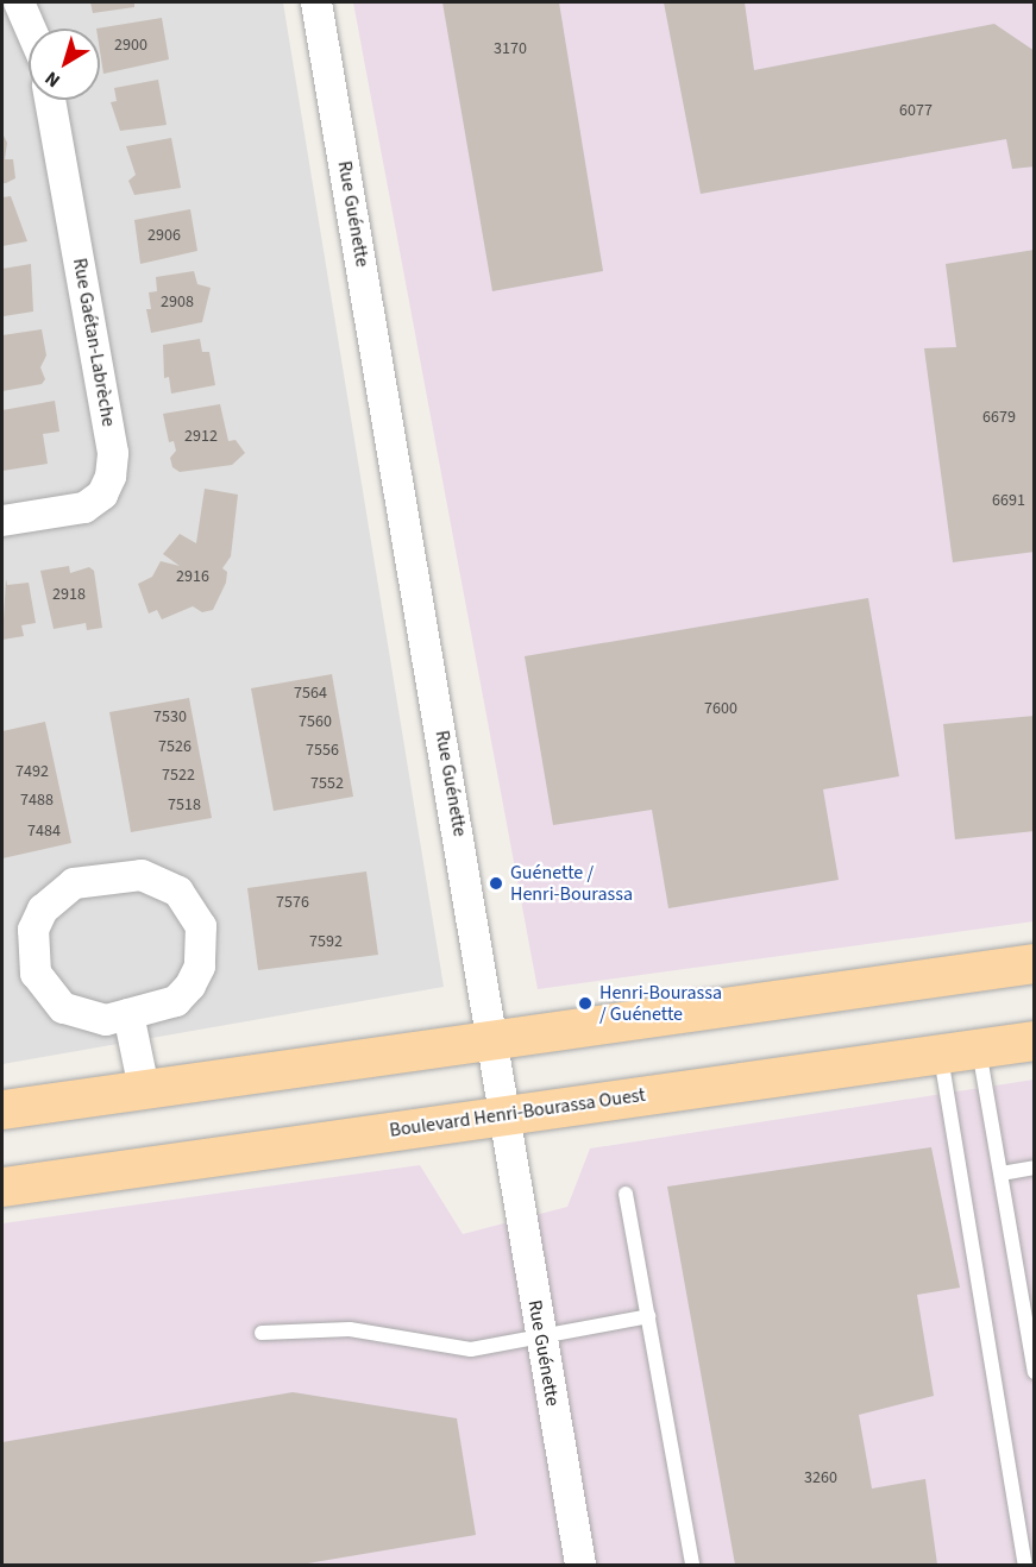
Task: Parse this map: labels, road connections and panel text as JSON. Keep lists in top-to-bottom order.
{
  "streets": {
    "main road": ["Boulevard Henri-Bourassa Ouest"],
    "street": ["Rue Guénette", "Rue Gaétan-Labrèche"]
  },
  "crossings": [
    ["Rue Guénette", "Boulevard Henri-Bourassa Ouest"]
  ],
  "places": ["Guénette / Henri-Bourassa", "Henri-Bourassa / Guénette"],
  "house_numbers": [
    "2900",
    "3170",
    "6077",
    "2906",
    "2908",
    "6679",
    "2912",
    "6691",
    "2916",
    "2918",
    "7564",
    "7600",
    "7530",
    "7560",
    "7526",
    "7556",
    "7492",
    "7522",
    "7552",
    "7488",
    "7518",
    "7484",
    "7576",
    "7592",
    "3260"
  ],
  "north": "bottom left"
}
